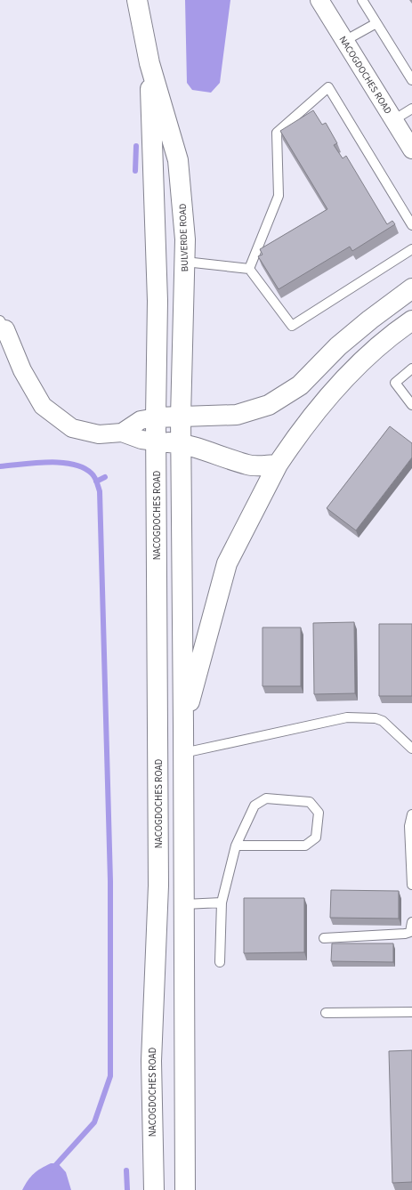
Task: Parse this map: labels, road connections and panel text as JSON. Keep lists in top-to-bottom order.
{
  "streets": {
    "main road": ["NACOGDOCHES ROAD", "BULVERDE ROAD"]
  },
  "crossings": [
    ["NACOGDOCHES ROAD", "BULVERDE ROAD"]
  ]
}
